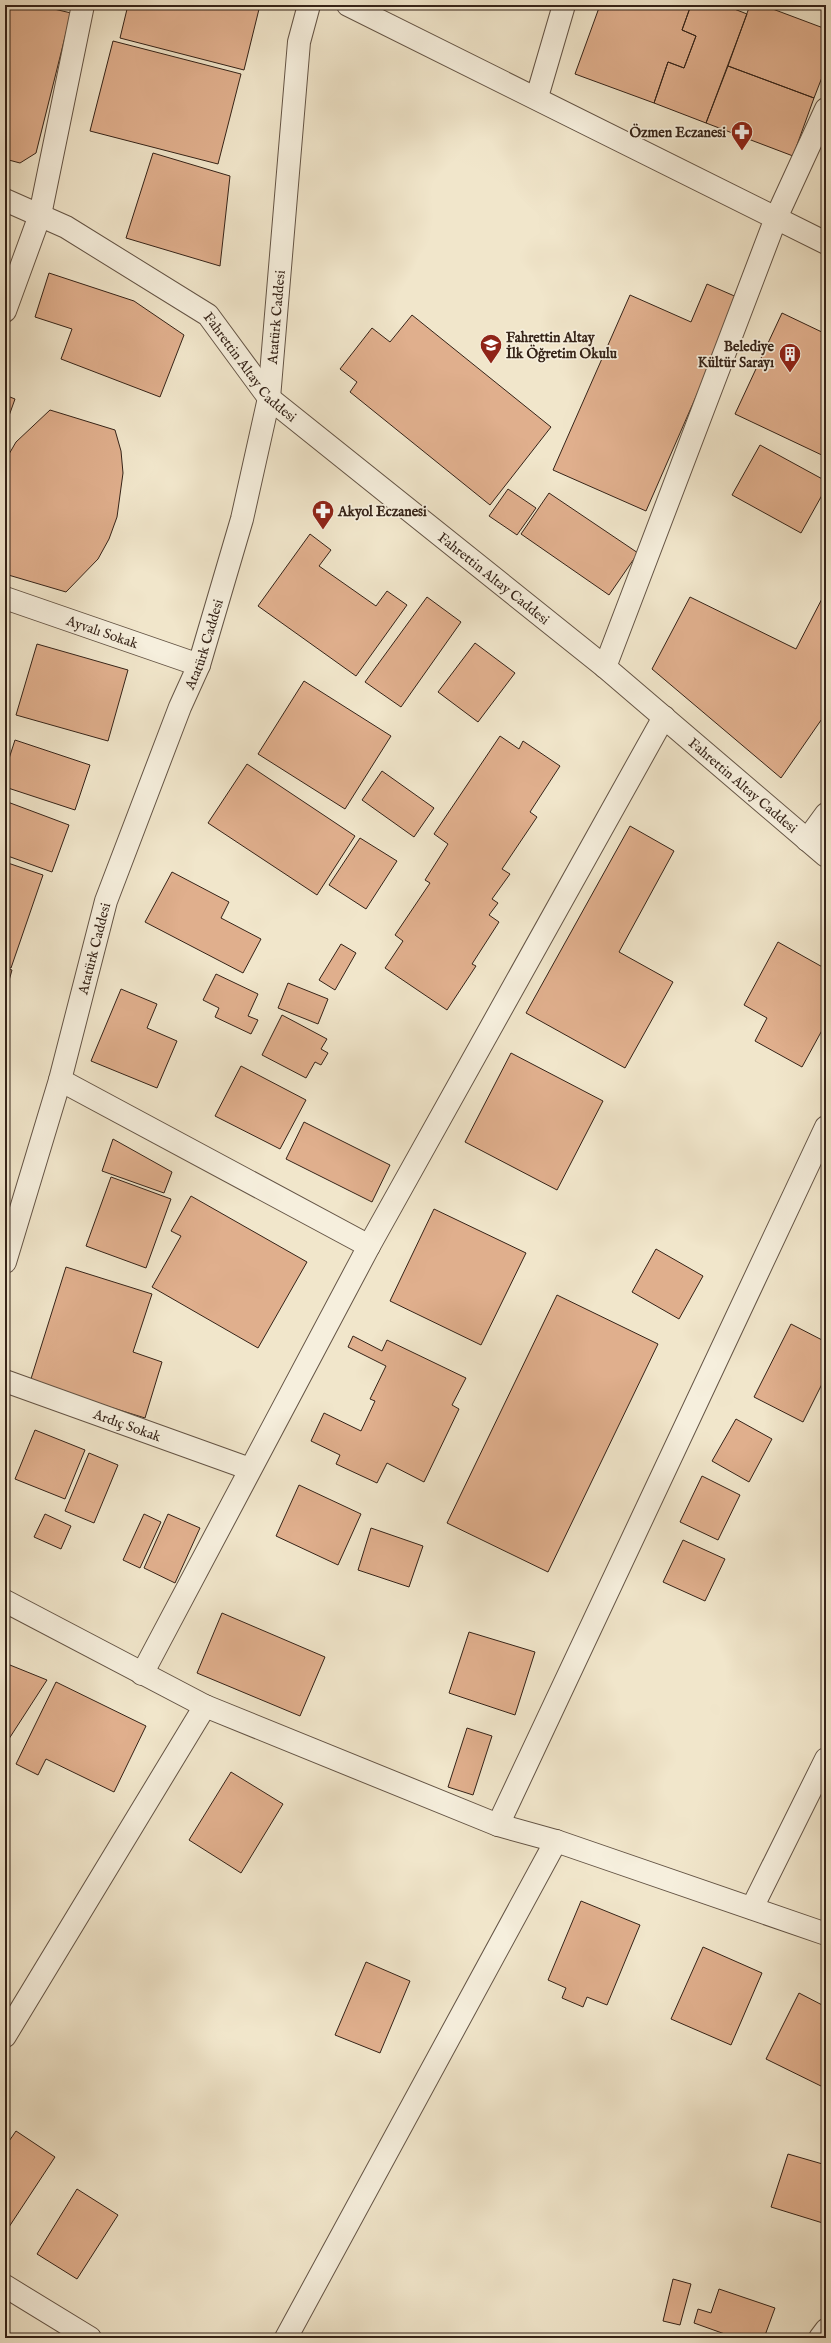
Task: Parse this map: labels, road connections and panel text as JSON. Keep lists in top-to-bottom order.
{
  "streets": {
    "street": [
      "Atatürk Caddesi",
      "Fahrettin Altay Caddesi",
      "Ayvalı Sokak",
      "Ardıç Sokak"
    ]
  },
  "crossings": [
    ["Atatürk Caddesi", "Fahrettin Altay Caddesi"],
    ["Atatürk Caddesi", "Ayvalı Sokak"]
  ],
  "places": {
    "pharmacy": ["Özmen Eczanesi", "Akyol Eczanesi"],
    "school or university": ["Fahrettin Altay İlk Öğretim Okulu"],
    "building": ["Belediye Kültür Sarayı"]
  }
}
